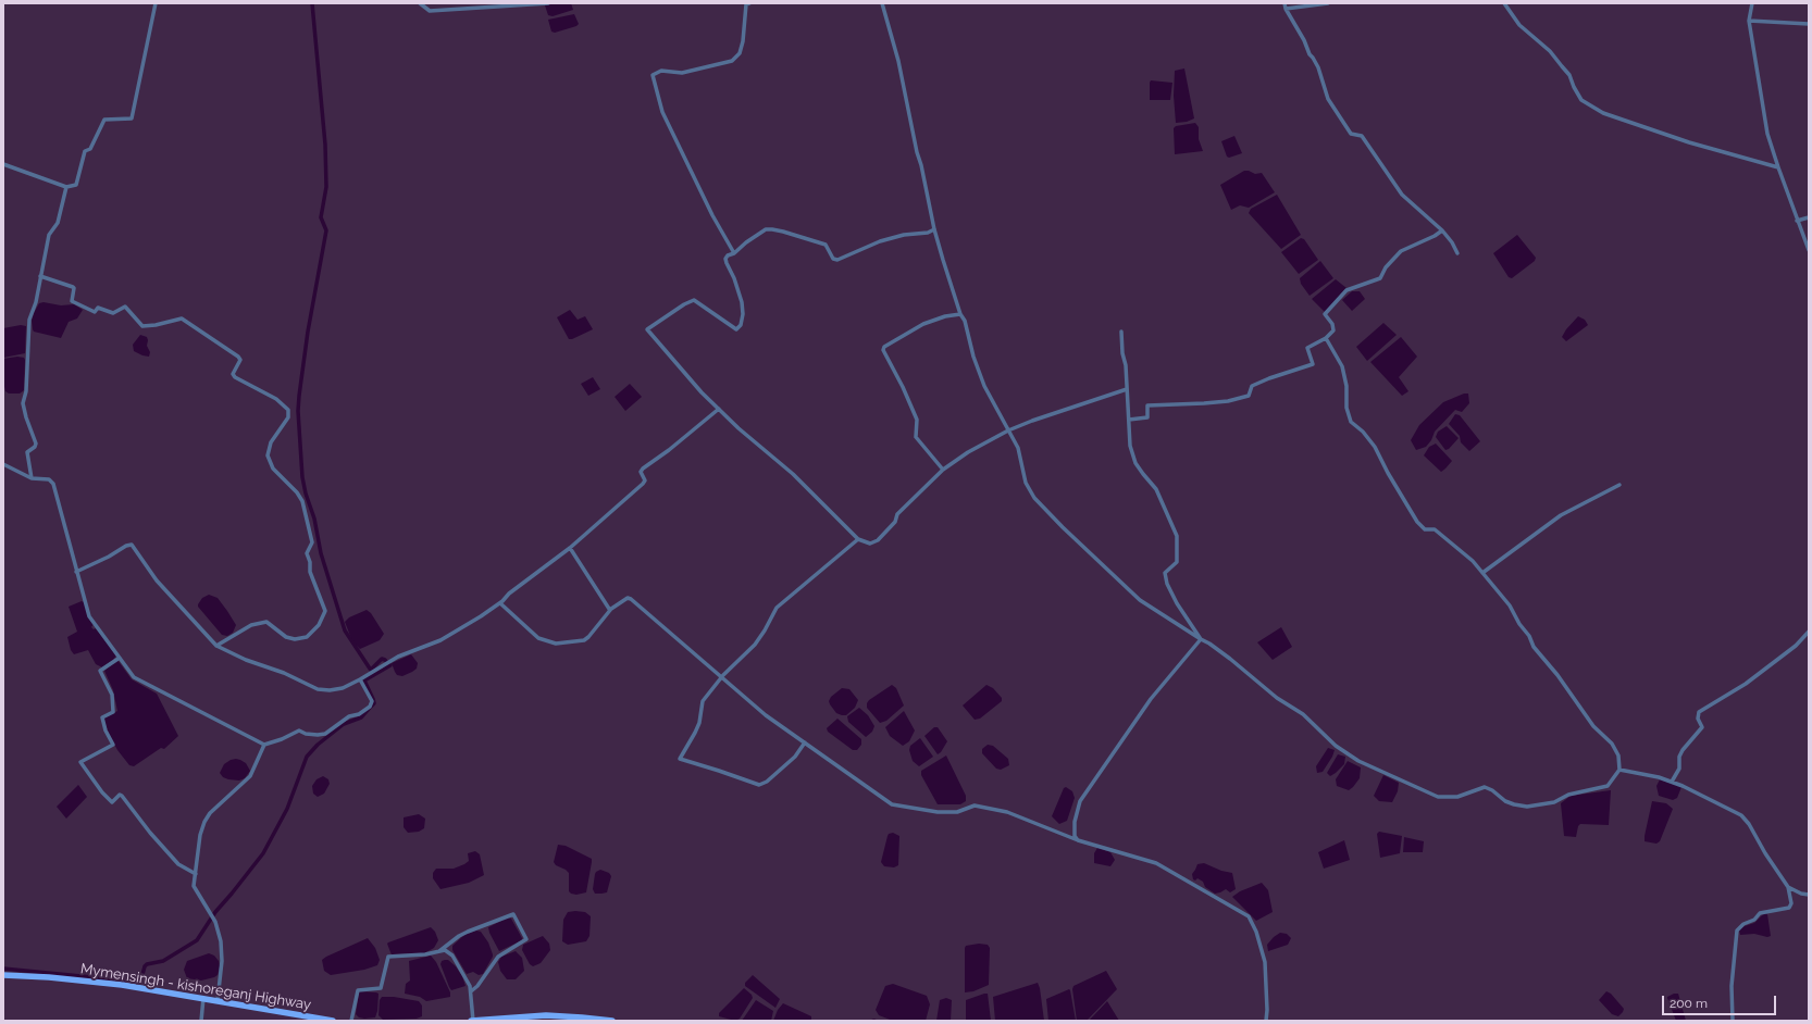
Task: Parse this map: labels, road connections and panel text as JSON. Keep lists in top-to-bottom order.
{
  "streets": {
    "main road": ["Mymensingh - kishoreganj Highway"]
  },
  "scale_bar": "200 m"
}
